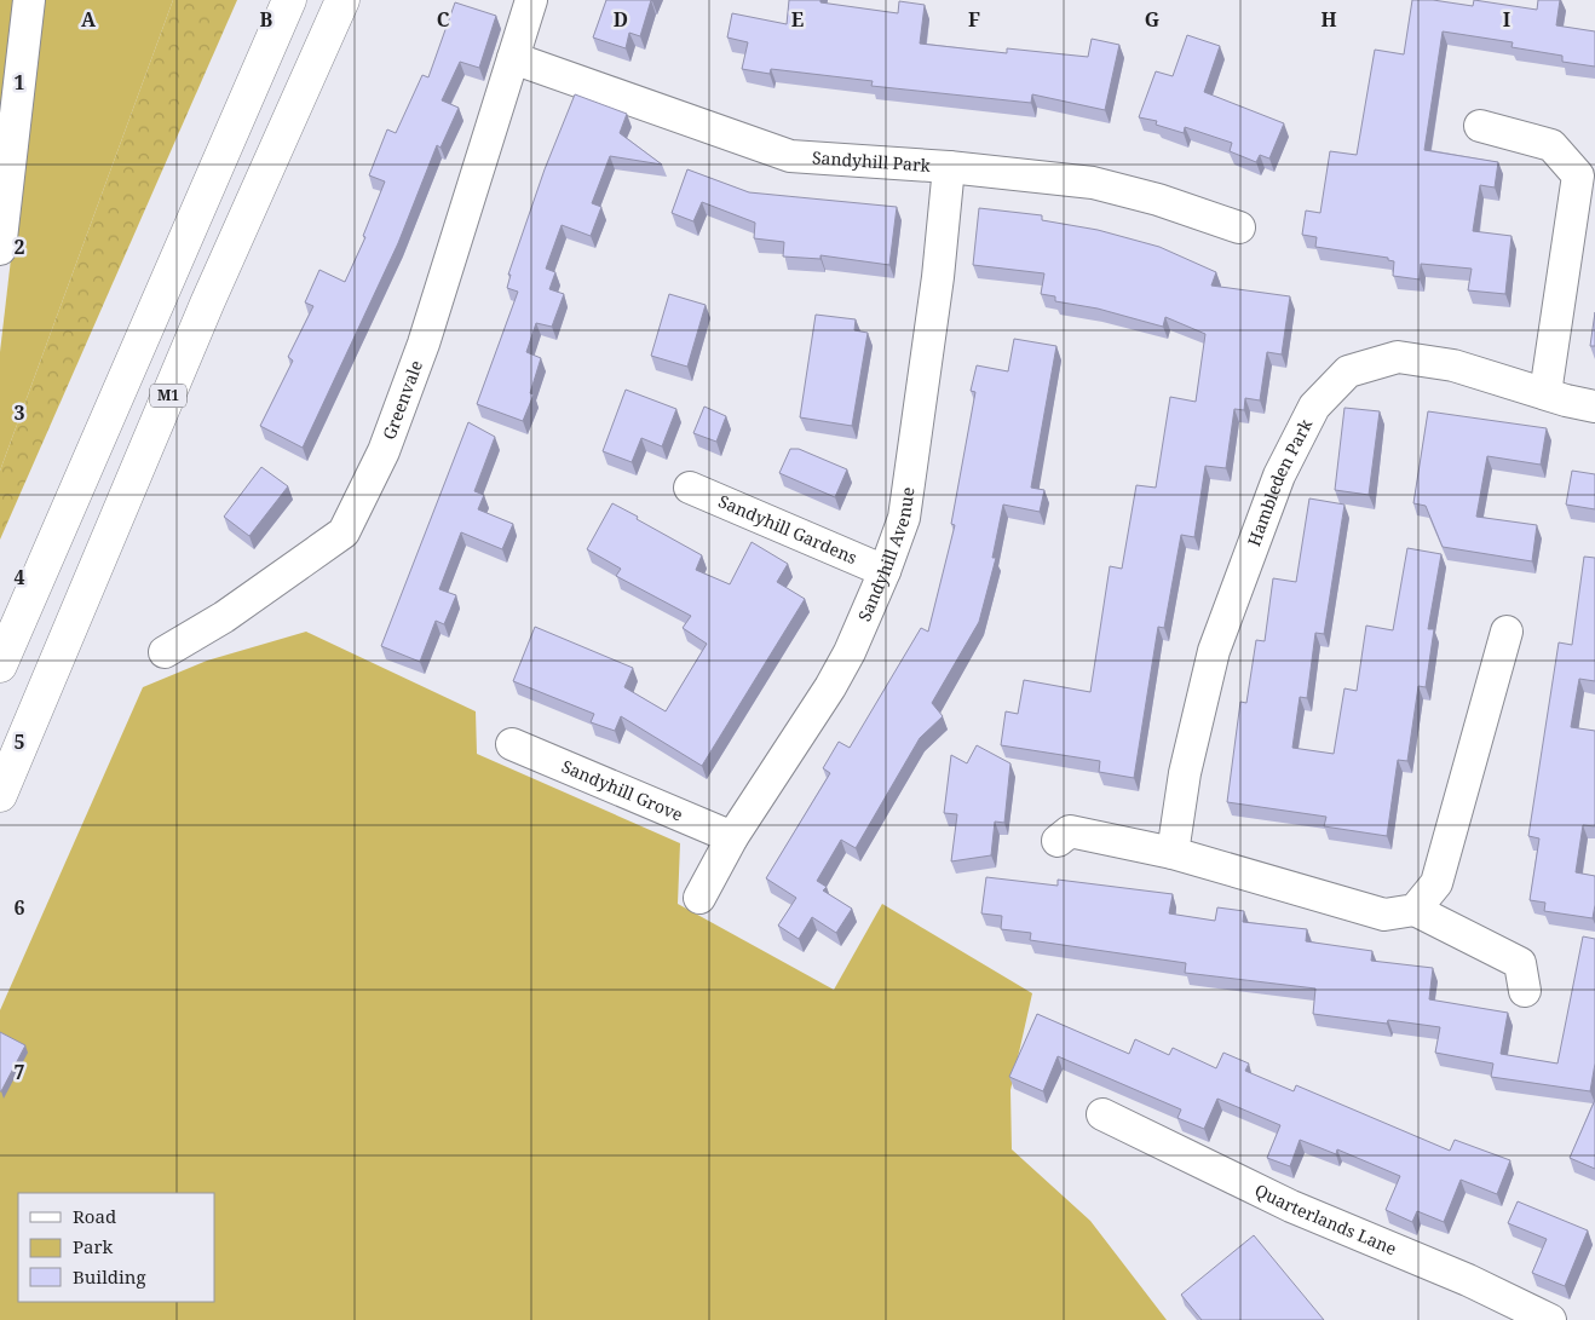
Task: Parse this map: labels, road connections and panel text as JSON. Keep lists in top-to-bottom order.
{
  "streets": {
    "highway": ["M1"],
    "street": [
      "Sandyhill Park",
      "Greenvale",
      "Hambleden Park",
      "Sandyhill Gardens",
      "Sandyhill Avenue",
      "Sandyhill Grove",
      "Quarterlands Lane"
    ]
  },
  "crossings": [
    ["Sandyhill Park", "Greenvale"],
    ["Sandyhill Park", "Sandyhill Avenue"],
    ["Sandyhill Gardens", "Sandyhill Avenue"],
    ["Sandyhill Avenue", "Sandyhill Grove"]
  ],
  "legend": ["Road", "Park", "Building"],
  "grid": {
    "columns": [
      "A",
      "B",
      "C",
      "D",
      "E",
      "F",
      "G",
      "H",
      "I"
    ],
    "rows": [
      "1",
      "2",
      "3",
      "4",
      "5",
      "6",
      "7"
    ]
  }
}
